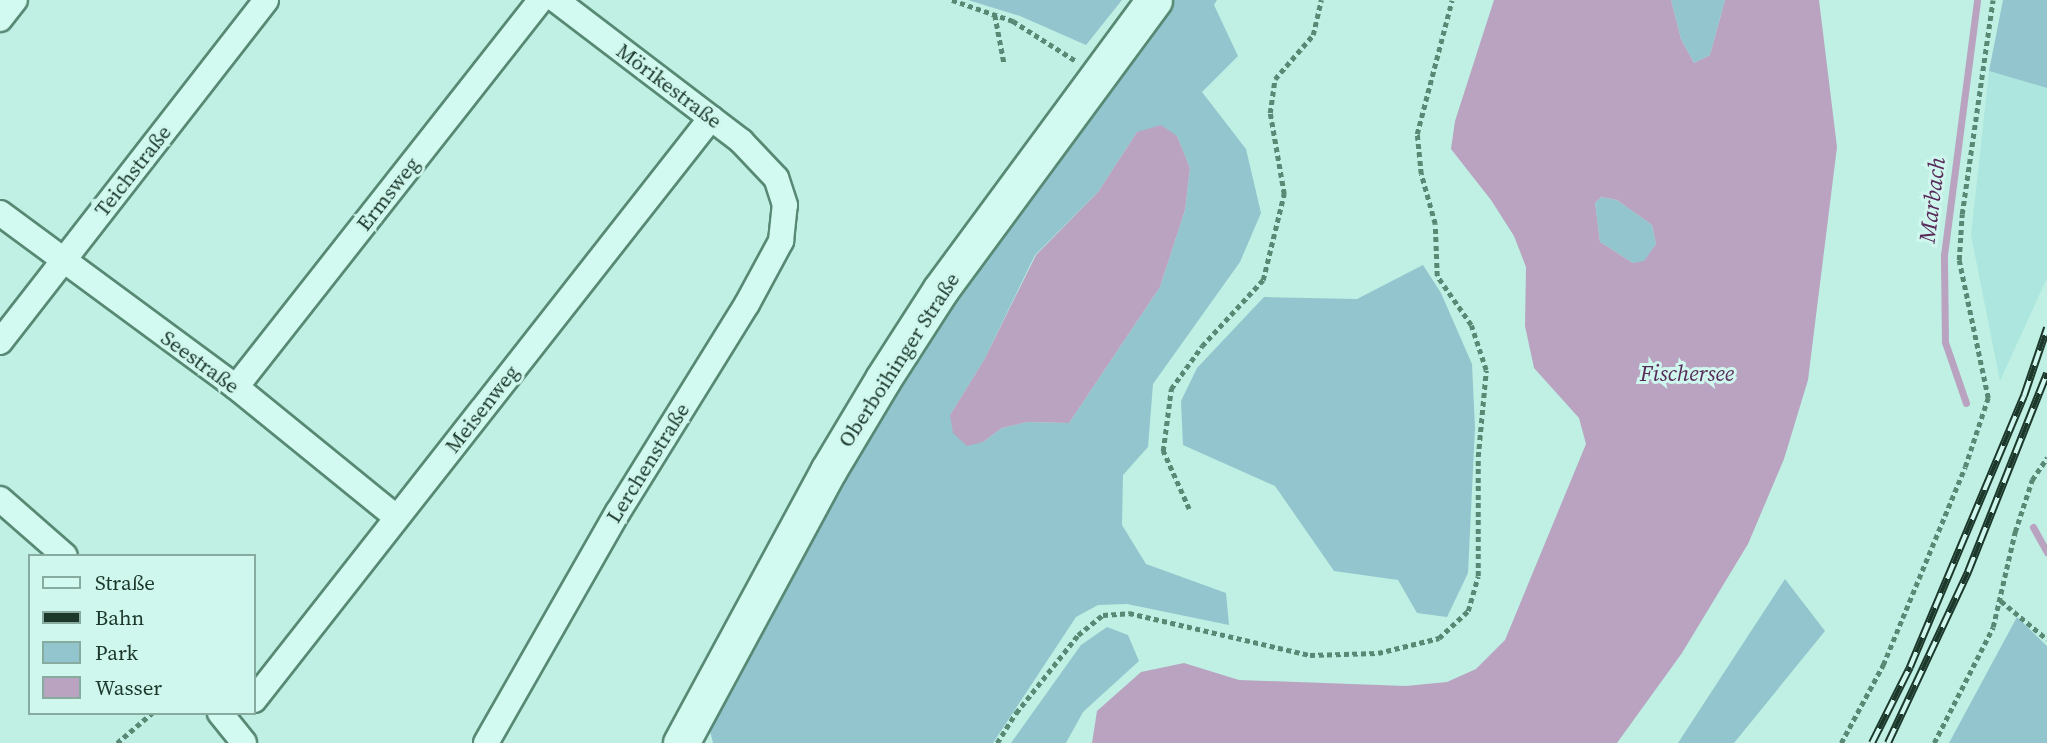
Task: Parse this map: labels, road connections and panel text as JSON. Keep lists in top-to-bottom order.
{
  "streets": {
    "main road": ["Oberboihinger Straße"],
    "street": [
      "Mörikestraße",
      "Teichstraße",
      "Ermsweg",
      "Seestraße",
      "Meisenweg",
      "Lerchenstraße"
    ]
  },
  "crossings": [
    ["Mörikestraße", "Meisenweg"],
    ["Mörikestraße", "Lerchenstraße"],
    ["Teichstraße", "Seestraße"],
    ["Ermsweg", "Seestraße"],
    ["Seestraße", "Meisenweg"]
  ],
  "water": ["Marbach", "Fischersee"],
  "legend": [
    "Straße",
    "Bahn",
    "Park",
    "Wasser"
  ]
}
